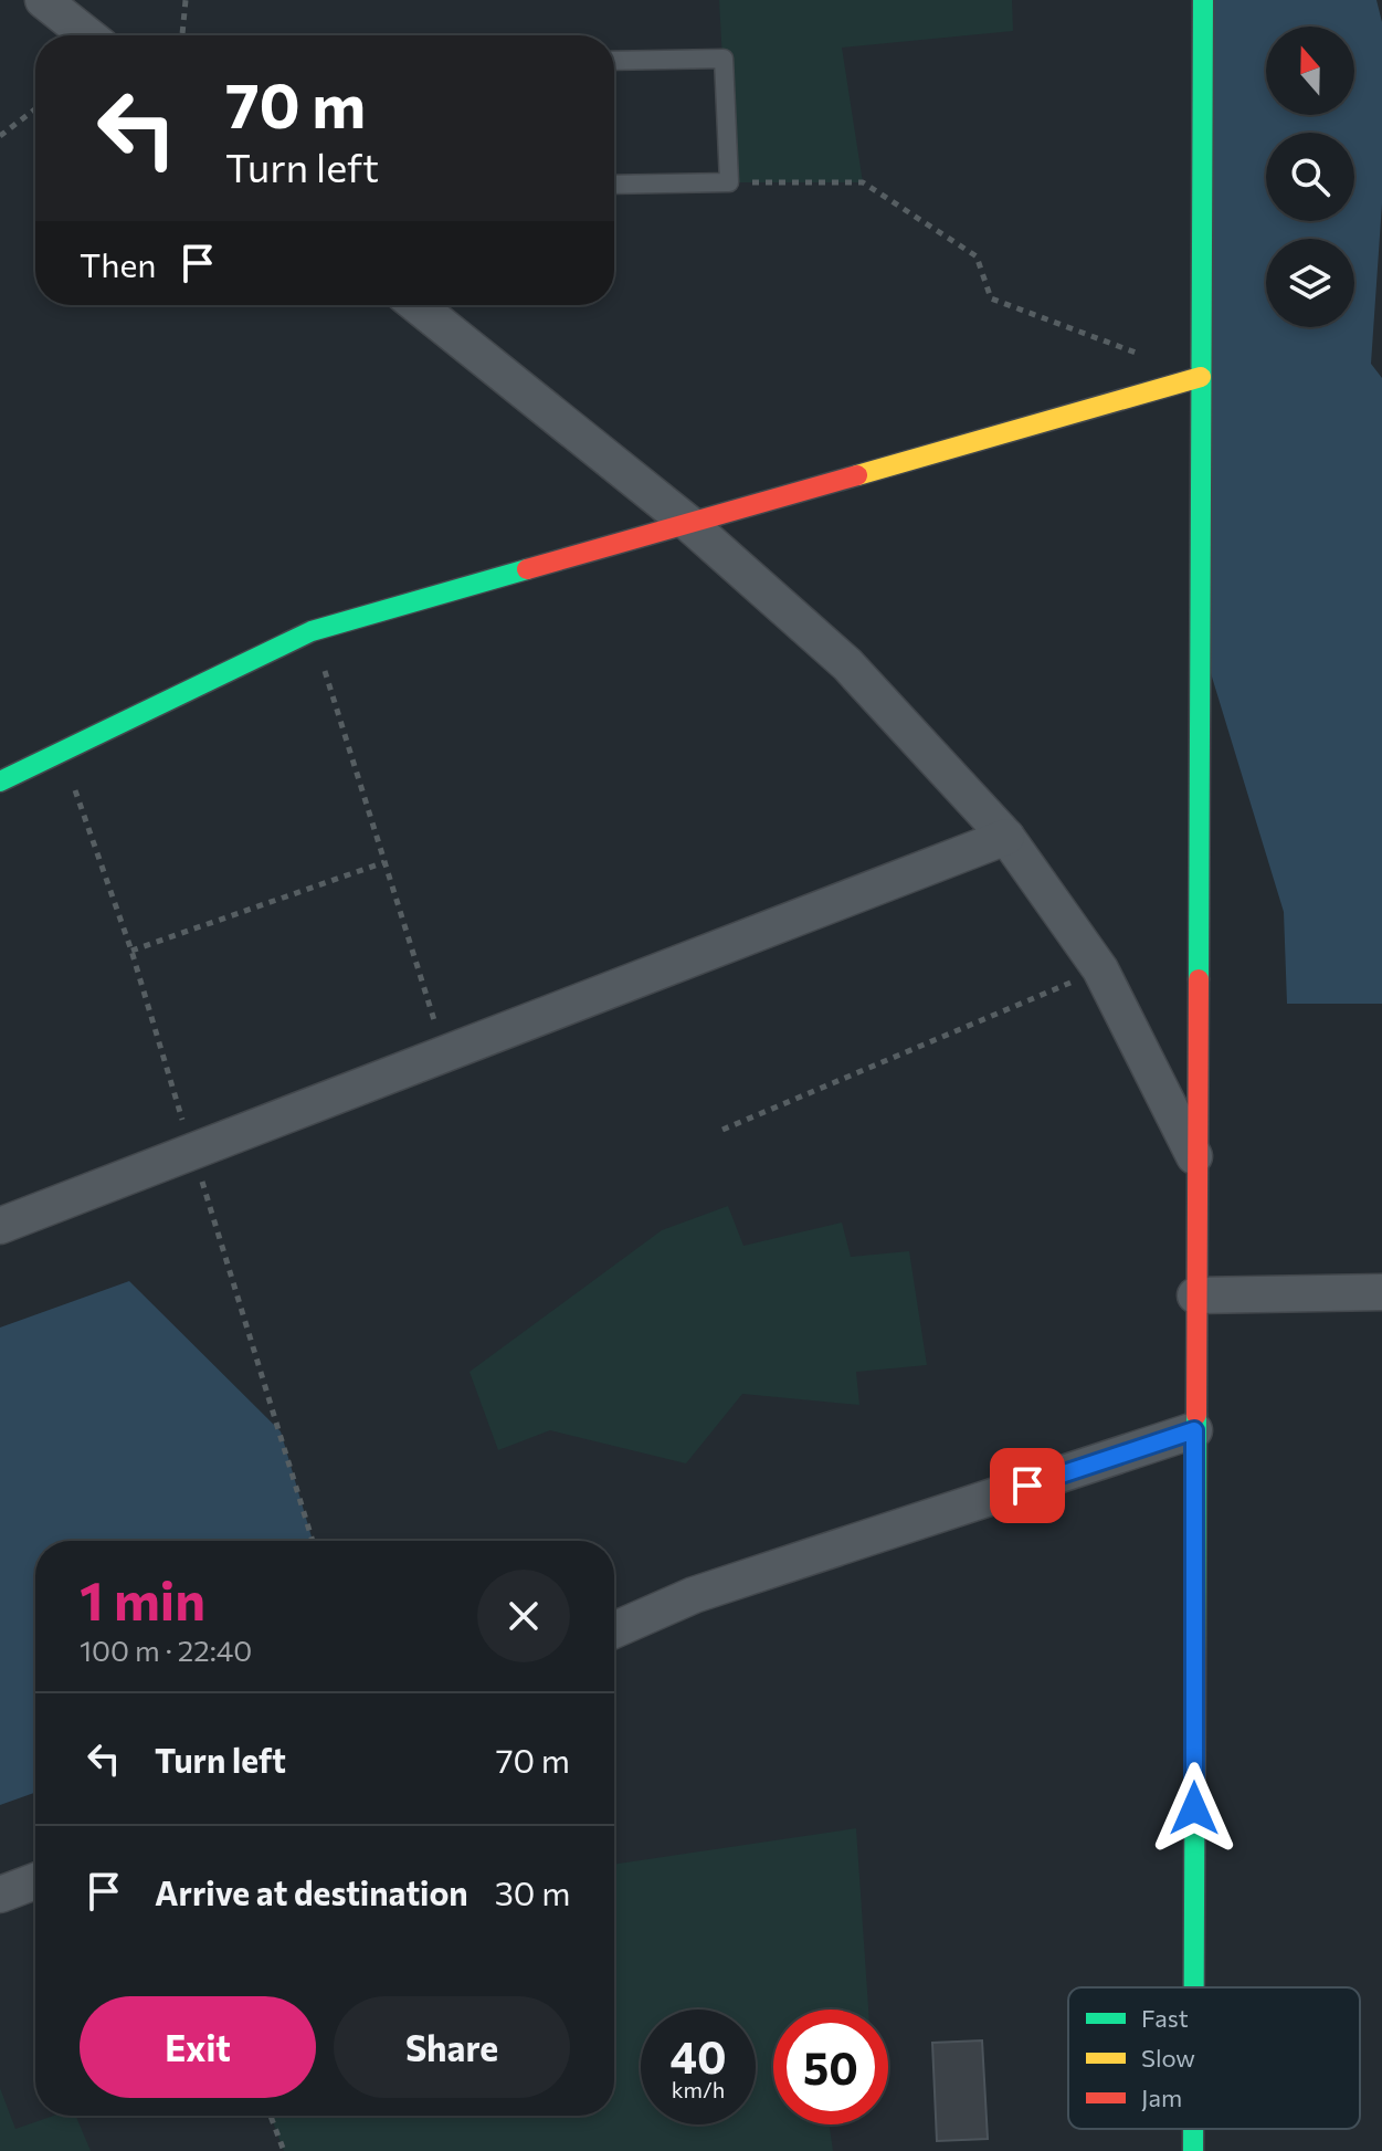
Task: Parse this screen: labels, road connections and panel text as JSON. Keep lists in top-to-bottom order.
{
  "legend": ["Fast", "Slow", "Jam"],
  "north": "top",
  "page": {
    "turn": ["70 m", "Turn left"],
    "then": "Then",
    "heading": ["1 min", "100 m · 22:40"],
    "list": [
      {
        "name": "Turn left",
        "value": "70 m"
      },
      {
        "name": "Arrive at destination",
        "value": "30 m"
      }
    ],
    "buttons": ["Exit", "Share"],
    "speed": "40 km/h",
    "limit": "50"
  }
}
